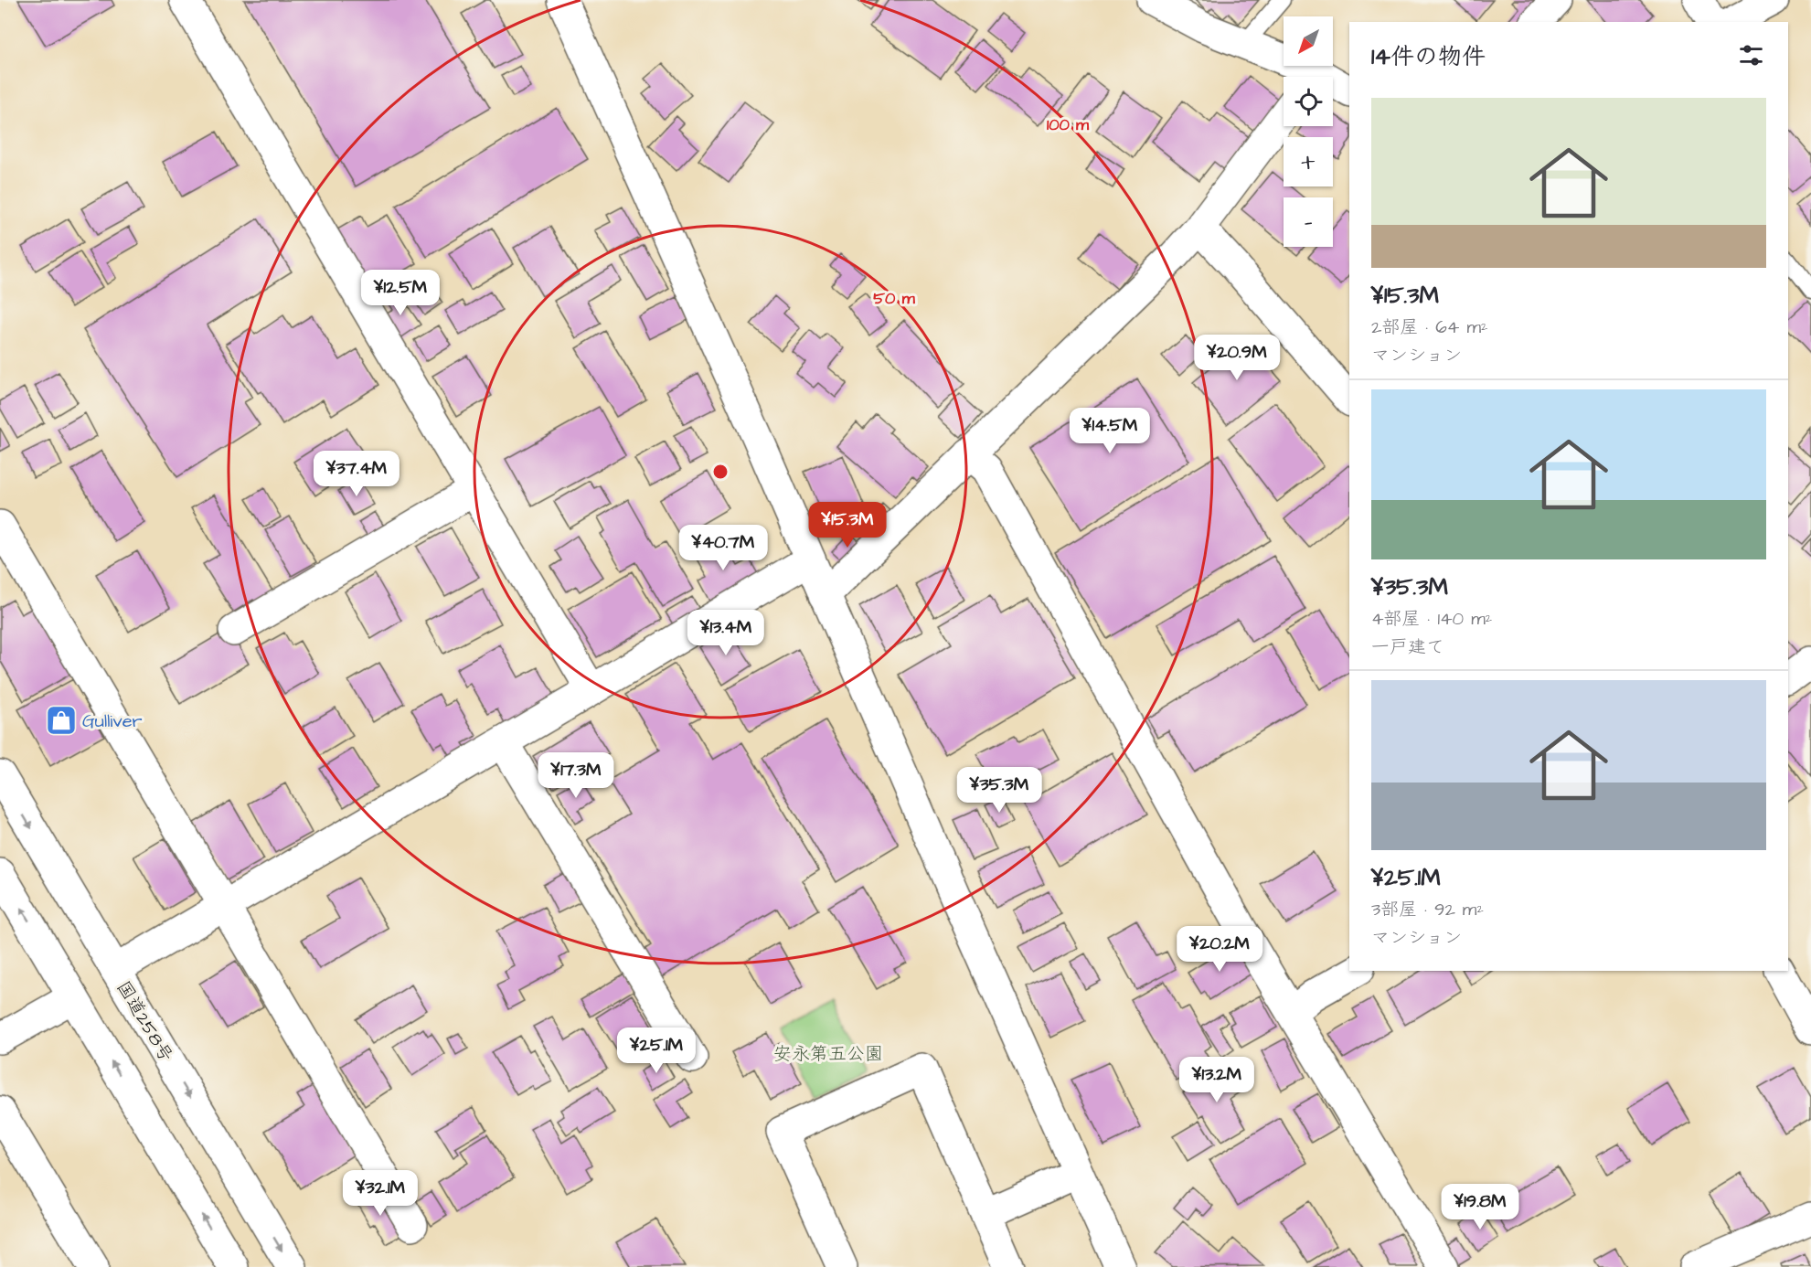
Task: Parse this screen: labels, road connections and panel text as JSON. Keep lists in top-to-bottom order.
{
  "streets": {
    "main road": ["国道258号"]
  },
  "parks": ["安永第五公園"],
  "places": {
    "shop": ["Gulliver"]
  },
  "north": "bottom left",
  "page": {
    "map_buttons": ["+", "−"],
    "heading": "14件の物件",
    "list": [
      {
        "name": "¥15.3M",
        "note": "2部屋 · 64 m² · マンション"
      },
      {
        "name": "¥35.3M",
        "note": "4部屋 · 140 m² · 一戸建て"
      },
      {
        "name": "¥25.1M",
        "note": "3部屋 · 92 m² · マンション"
      }
    ],
    "price": [
      "¥12.5M",
      "¥20.9M",
      "¥14.5M",
      "¥37.4M",
      "¥15.3M",
      "¥40.7M",
      "¥13.4M",
      "¥17.3M",
      "¥35.3M",
      "¥20.2M",
      "¥25.1M",
      "¥13.2M",
      "¥32.1M",
      "¥19.8M"
    ]
  },
  "rings": ["100 m", "50 m"]
}
